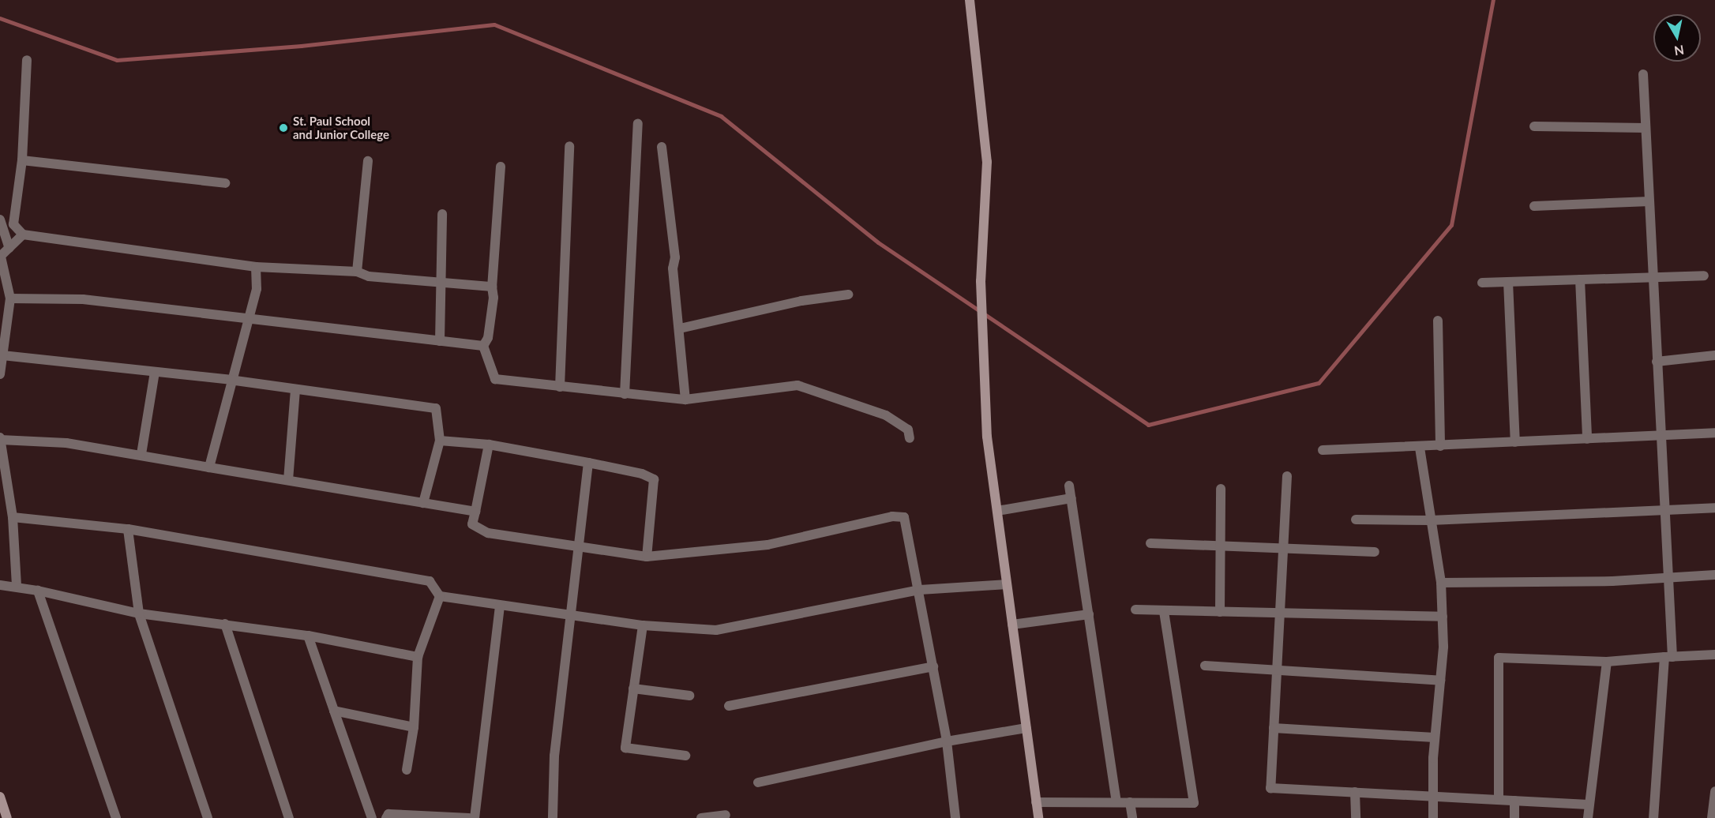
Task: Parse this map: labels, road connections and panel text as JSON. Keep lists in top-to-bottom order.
{
  "places": ["St. Paul School and Junior College"],
  "north": "bottom"
}
